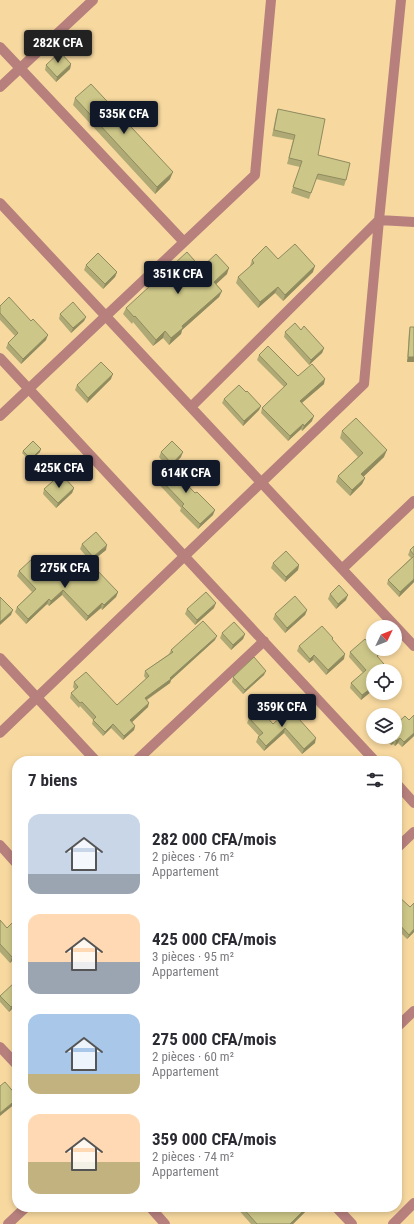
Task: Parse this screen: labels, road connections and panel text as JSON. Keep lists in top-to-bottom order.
{
  "north": "top right",
  "page": {
    "price": [
      "282K CFA",
      "535K CFA",
      "351K CFA",
      "425K CFA",
      "614K CFA",
      "275K CFA",
      "359K CFA"
    ],
    "heading": "7 biens",
    "list": [
      {
        "name": "282 000 CFA/mois",
        "note": "2 pièces · 76 m² · Appartement"
      },
      {
        "name": "425 000 CFA/mois",
        "note": "3 pièces · 95 m² · Appartement"
      },
      {
        "name": "275 000 CFA/mois",
        "note": "2 pièces · 60 m² · Appartement"
      },
      {
        "name": "359 000 CFA/mois",
        "note": "2 pièces · 74 m² · Appartement"
      }
    ]
  }
}
